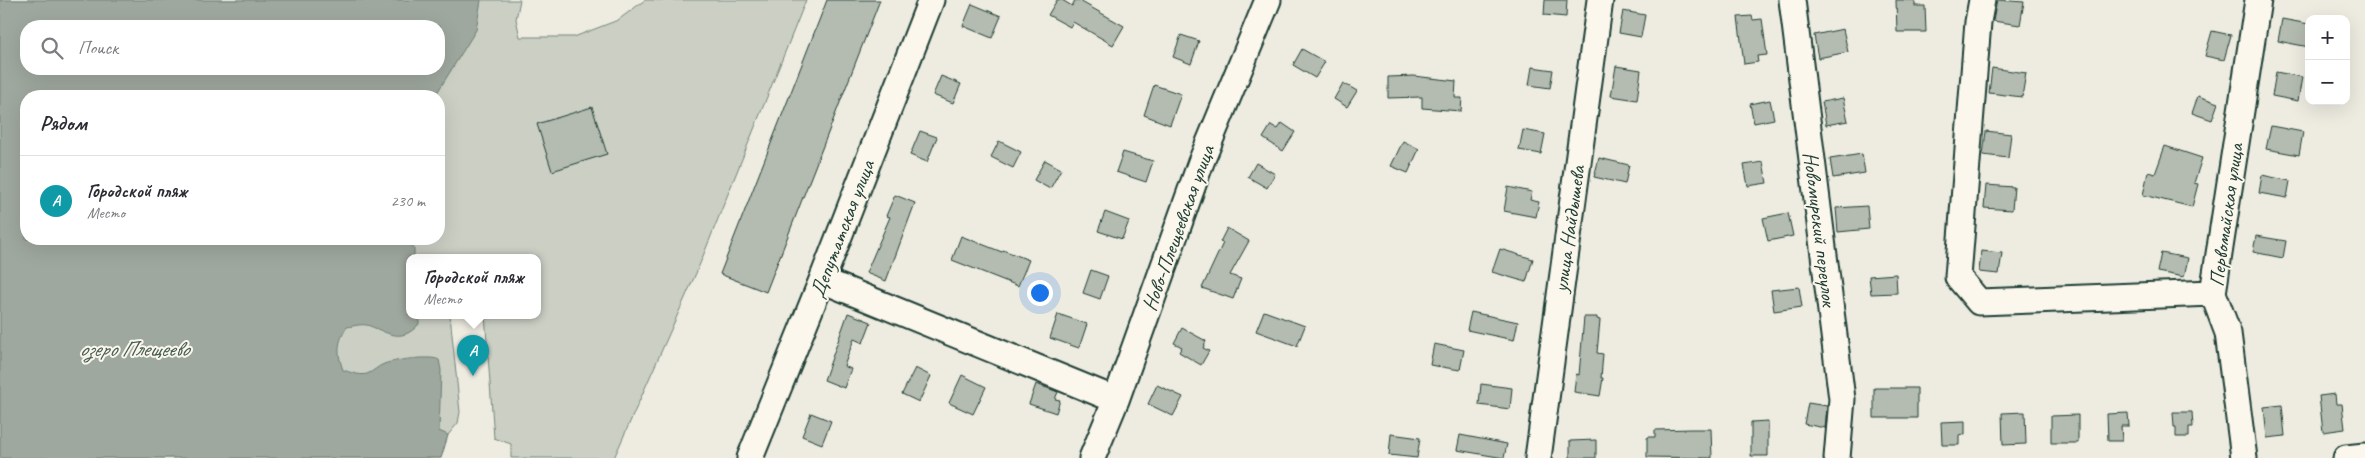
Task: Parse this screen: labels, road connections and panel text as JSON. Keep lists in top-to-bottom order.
{
  "streets": {
    "street": [
      "Первомайская улица",
      "Ново-Плещеевская улица",
      "Депутатская улица",
      "улица Найдышева",
      "Новомирский переулок"
    ]
  },
  "water": ["озеро Плещеево"],
  "page": {
    "map_buttons": ["+", "−"],
    "search": "Поиск",
    "heading": "Рядом",
    "list": [
      {
        "mark": "A",
        "name": "Городской пляж",
        "note": "Место",
        "value": "230 m"
      }
    ],
    "popup": ["Городской пляж", "Место"],
    "pins": "A"
  }
}
